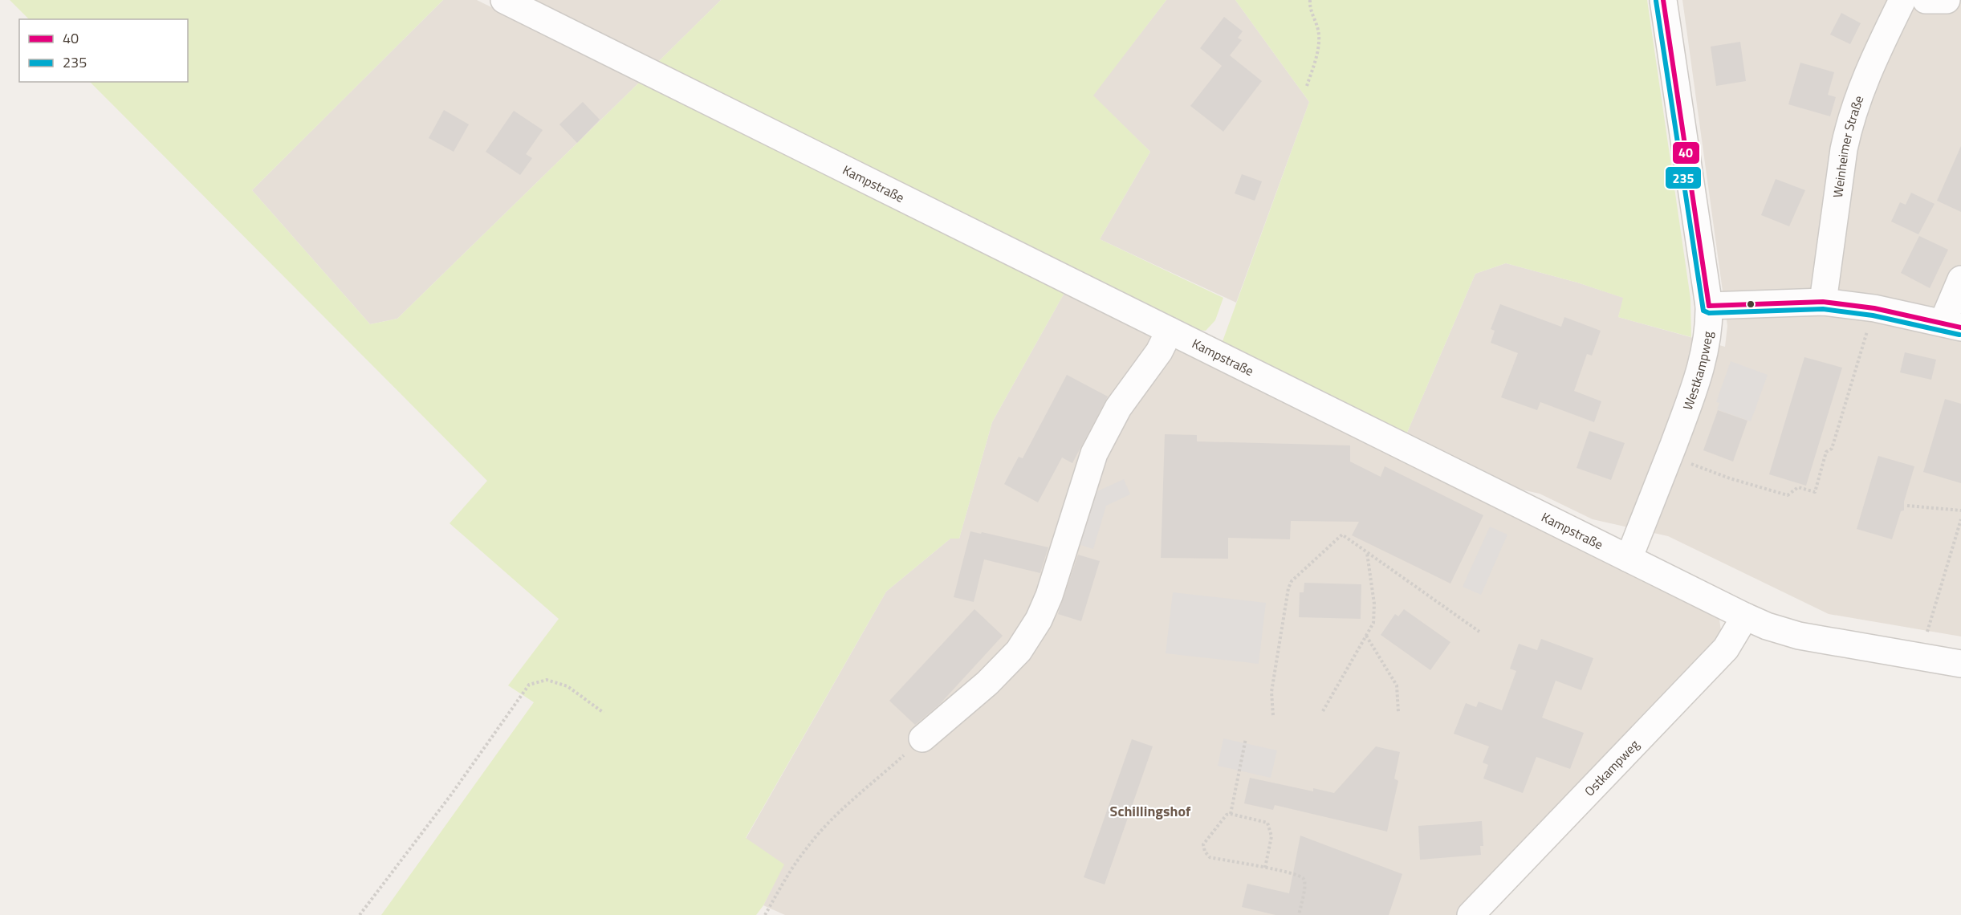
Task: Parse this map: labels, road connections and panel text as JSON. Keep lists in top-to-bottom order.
{
  "streets": {
    "street": [
      "Weinheimer Straße",
      "Kampstraße",
      "Westkampweg",
      "Ostkampweg"
    ]
  },
  "crossings": [
    ["Kampstraße", "Westkampweg"],
    ["Kampstraße", "Ostkampweg"]
  ],
  "districts": ["Schillingshof"],
  "lines": ["transit line 40", "transit line 235"],
  "legend": ["40", "235"]
}
